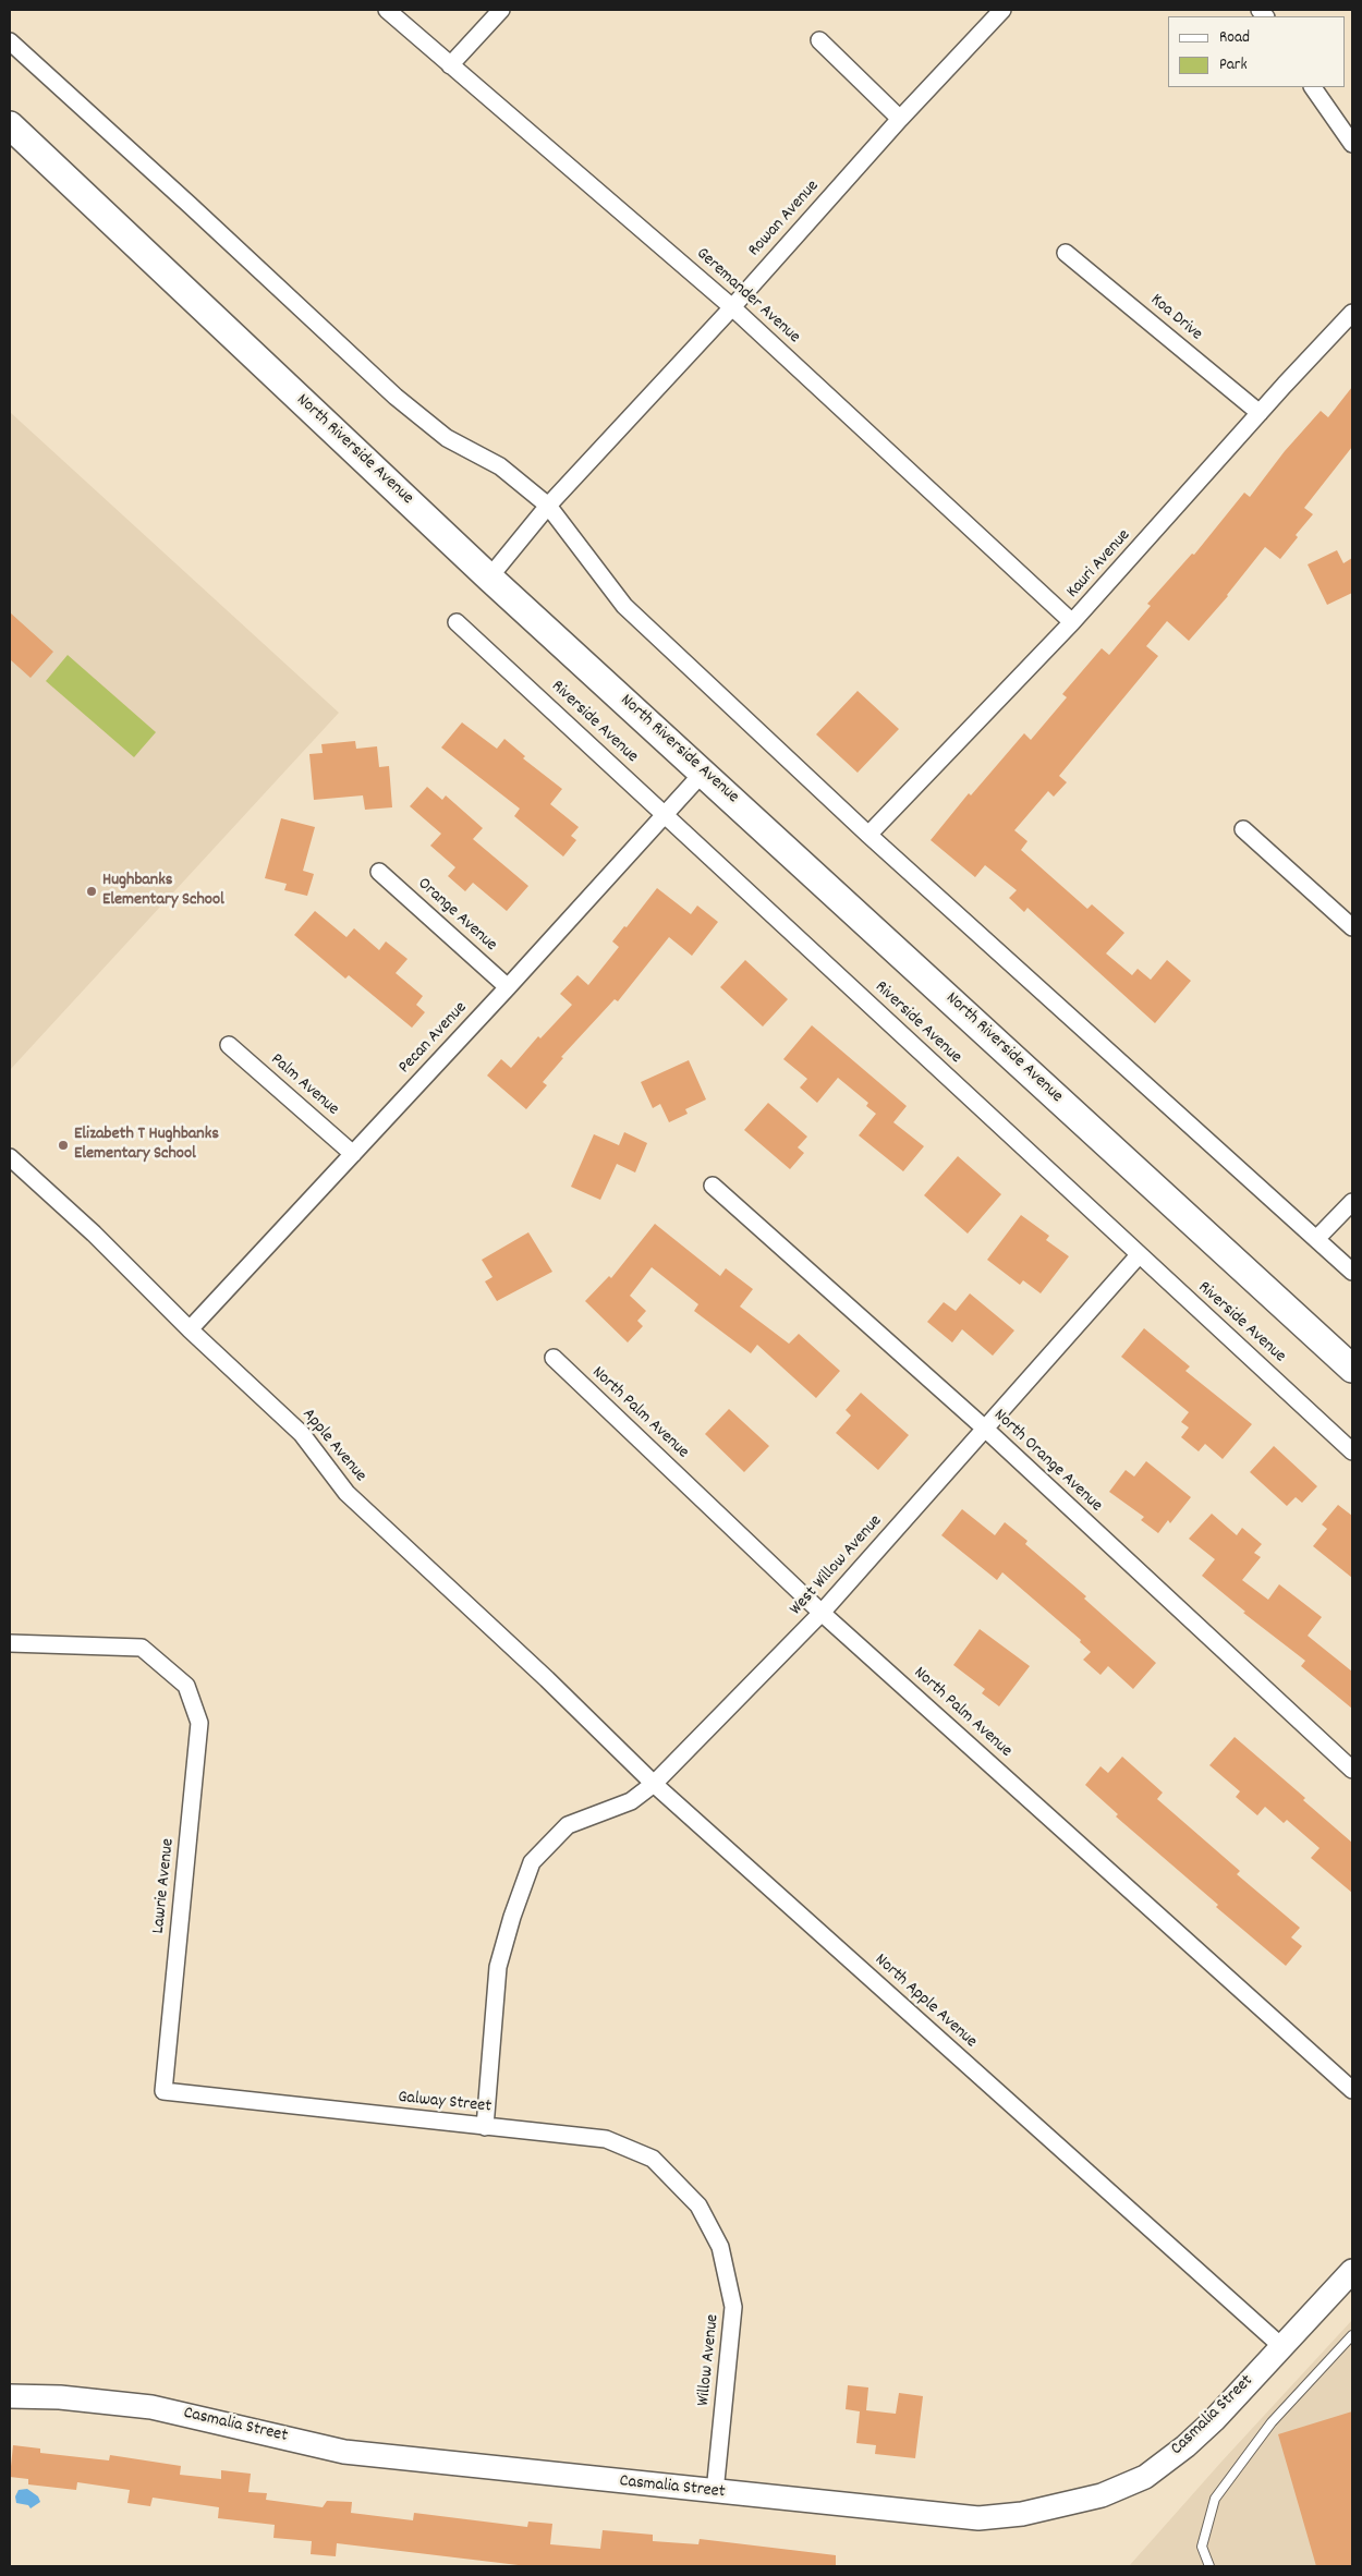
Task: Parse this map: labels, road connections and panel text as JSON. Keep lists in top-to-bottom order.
{
  "streets": {
    "main road": ["North Riverside Avenue"],
    "street": [
      "Rowan Avenue",
      "Geremander Avenue",
      "Koa Drive",
      "Kauri Avenue",
      "Riverside Avenue",
      "Orange Avenue",
      "Pecan Avenue",
      "Palm Avenue",
      "North Palm Avenue",
      "Apple Avenue",
      "North Orange Avenue",
      "West Willow Avenue",
      "Lawrie Avenue",
      "North Apple Avenue",
      "Galway Street",
      "Willow Avenue",
      "Casmalia Street"
    ]
  },
  "crossings": [
    ["Rowan Avenue", "Geremander Avenue"],
    ["Rowan Avenue", "North Riverside Avenue"],
    ["Geremander Avenue", "Kauri Avenue"],
    ["Koa Drive", "Kauri Avenue"],
    ["North Riverside Avenue", "Pecan Avenue"],
    ["Riverside Avenue", "Pecan Avenue"],
    ["Riverside Avenue", "West Willow Avenue"],
    ["Orange Avenue", "Pecan Avenue"],
    ["Pecan Avenue", "Palm Avenue"],
    ["Pecan Avenue", "Apple Avenue"],
    ["North Palm Avenue", "West Willow Avenue"],
    ["Apple Avenue", "North Apple Avenue"],
    ["North Orange Avenue", "West Willow Avenue"],
    ["West Willow Avenue", "North Apple Avenue"],
    ["West Willow Avenue", "Galway Street"],
    ["Lawrie Avenue", "Galway Street"],
    ["North Apple Avenue", "Casmalia Street"],
    ["Galway Street", "Willow Avenue"],
    ["Willow Avenue", "Casmalia Street"]
  ],
  "places": ["Hughbanks Elementary School", "Elizabeth T Hughbanks Elementary School"],
  "legend": ["Road", "Park"]
}
